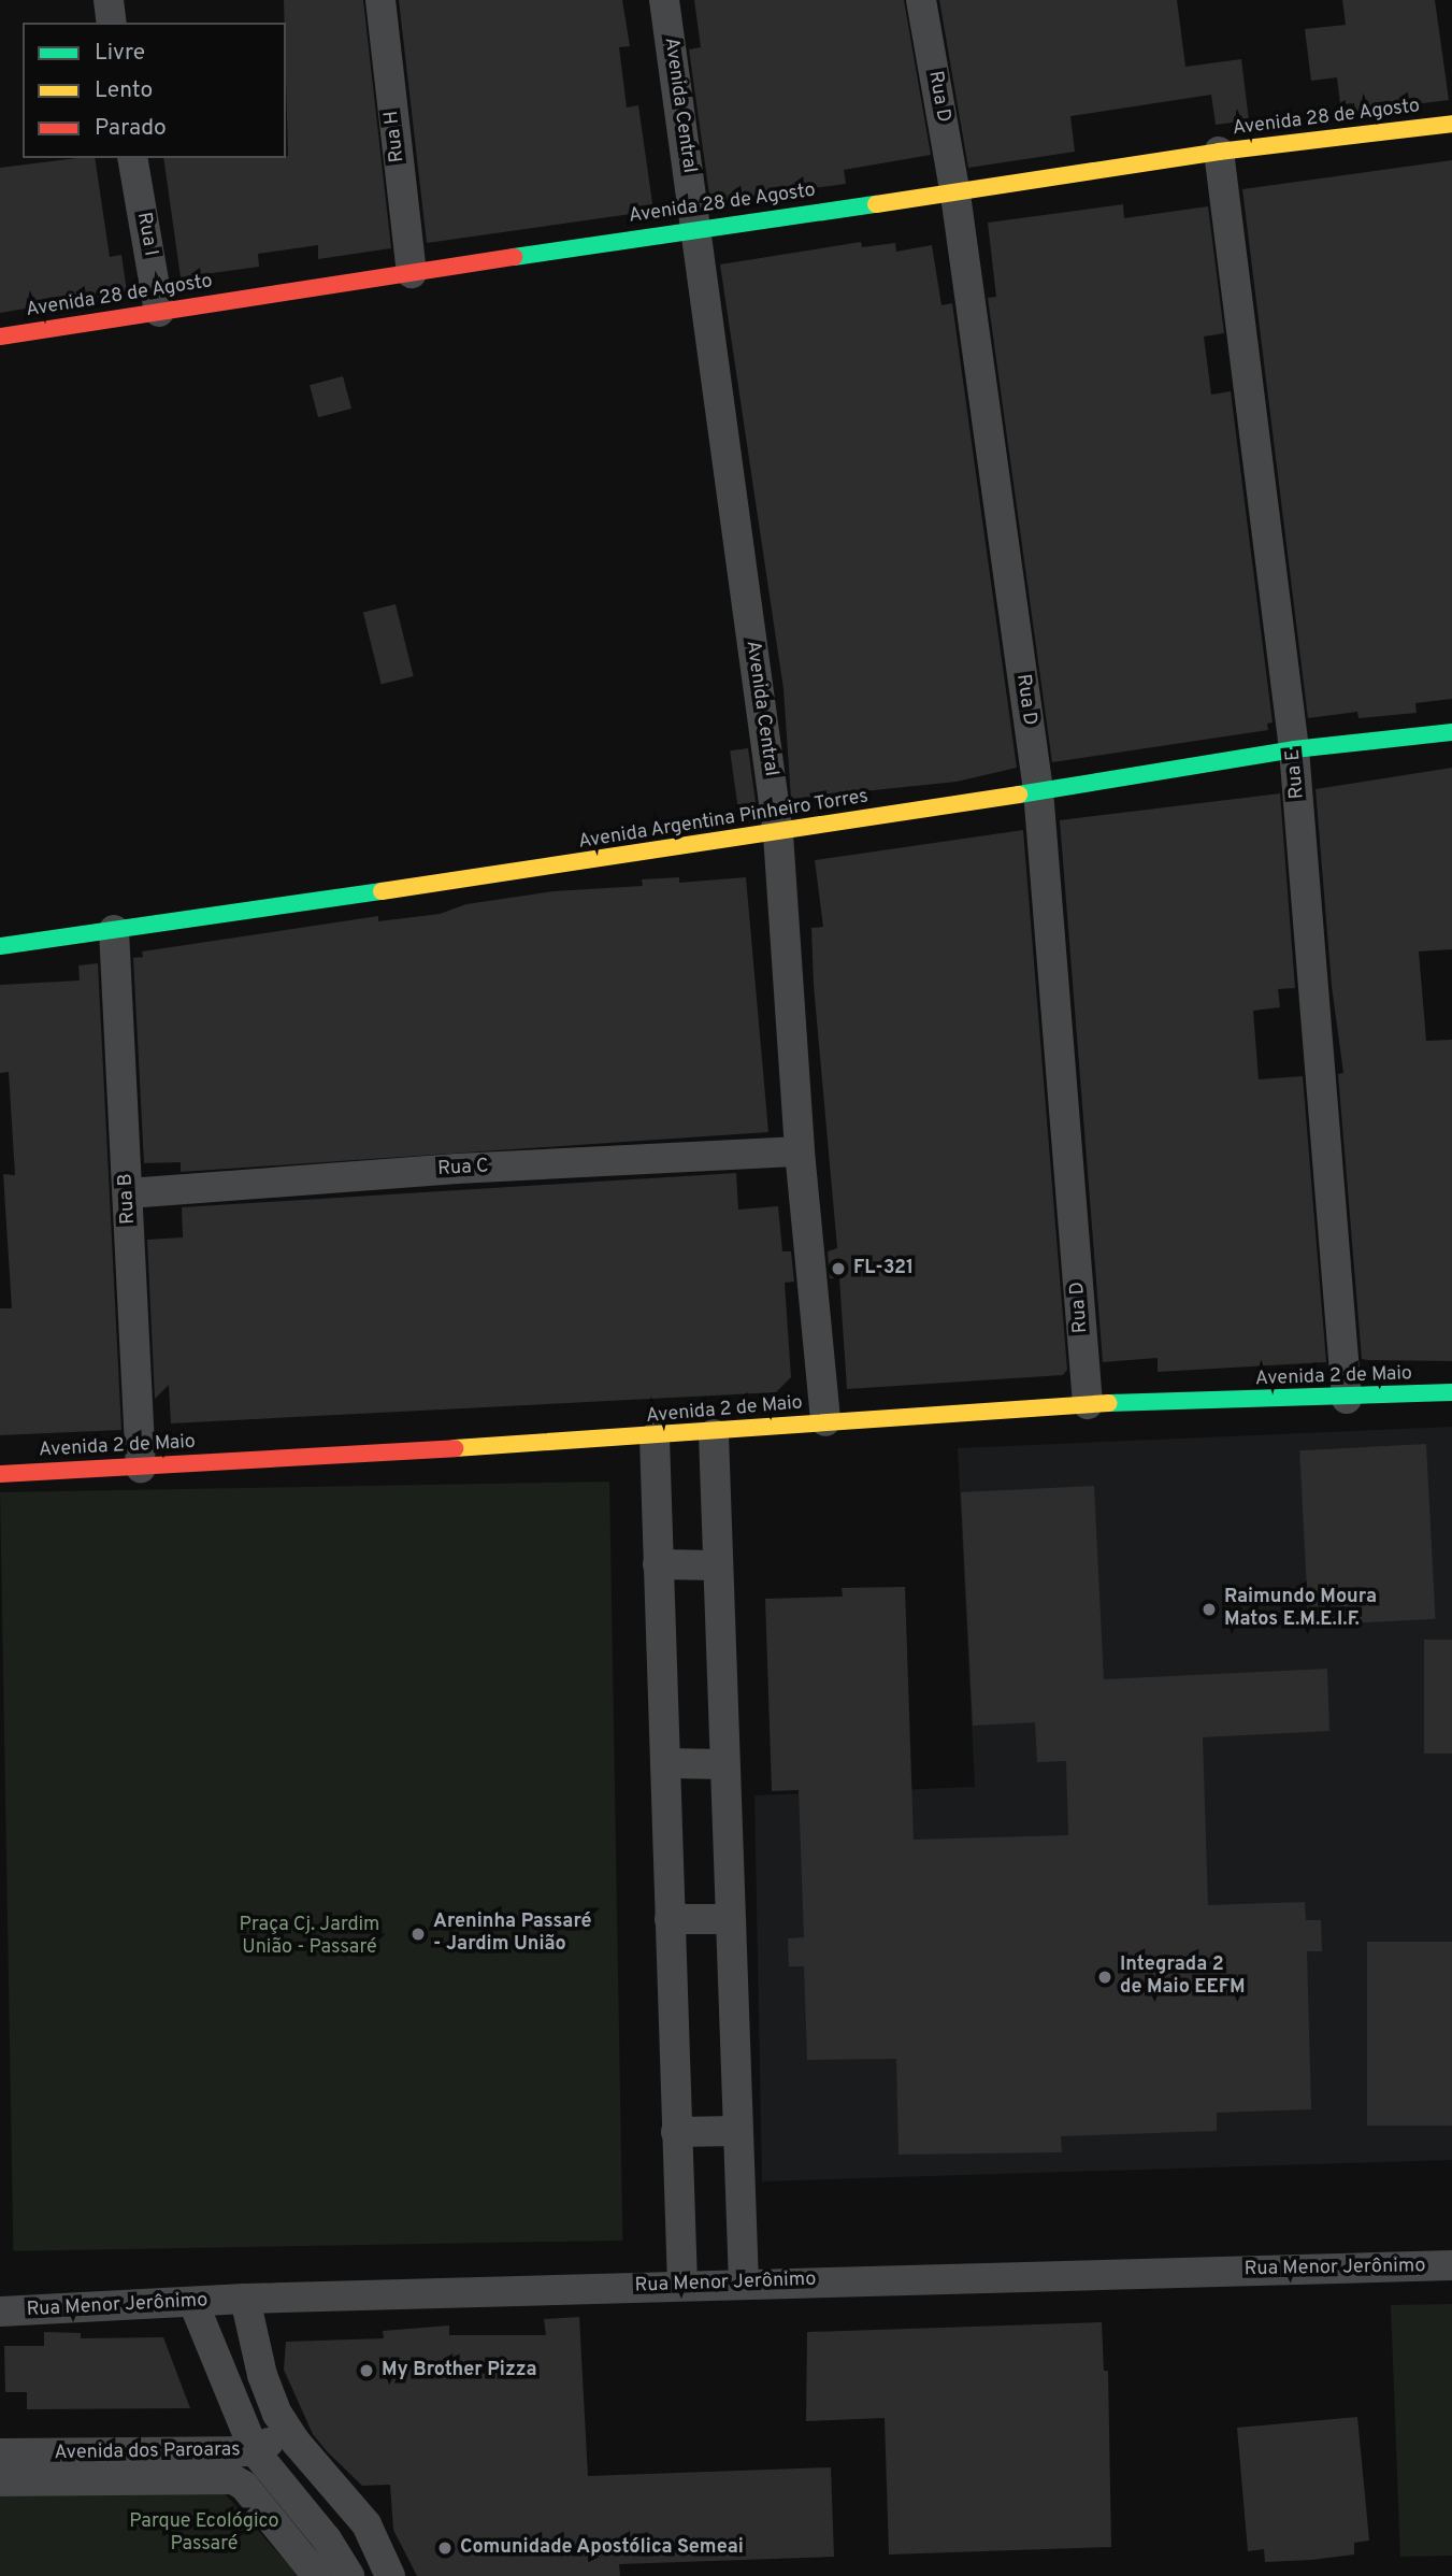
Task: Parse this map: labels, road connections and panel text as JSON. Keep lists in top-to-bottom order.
{
  "streets": {
    "street": [
      "Rua D",
      "Avenida Central",
      "Avenida 28 de Agosto",
      "Rua H",
      "Rua I",
      "Rua E",
      "Avenida Argentina Pinheiro Torres",
      "Rua C",
      "Rua B",
      "Avenida 2 de Maio",
      "Rua Menor Jerônimo",
      "Avenida dos Paroaras"
    ]
  },
  "crossings": [
    ["Rua D", "Avenida 28 de Agosto"],
    ["Rua D", "Avenida Argentina Pinheiro Torres"],
    ["Rua D", "Avenida 2 de Maio"],
    ["Avenida Central", "Avenida 28 de Agosto"],
    ["Avenida Central", "Avenida Argentina Pinheiro Torres"],
    ["Avenida Central", "Rua C"],
    ["Avenida Central", "Avenida 2 de Maio"],
    ["Avenida 28 de Agosto", "Rua H"],
    ["Avenida 28 de Agosto", "Rua I"],
    ["Avenida 28 de Agosto", "Rua E"],
    ["Rua E", "Avenida Argentina Pinheiro Torres"],
    ["Rua E", "Avenida 2 de Maio"],
    ["Avenida Argentina Pinheiro Torres", "Rua B"],
    ["Rua C", "Rua B"],
    ["Rua B", "Avenida 2 de Maio"]
  ],
  "parks": ["Praça Cj. Jardim União - Passaré", "Parque Ecológico Passaré"],
  "places": [
    "FL-321",
    "Raimundo Moura Matos E.M.E.I.F.",
    "Areninha Passaré - Jardim União",
    "Integrada 2 de Maio EEFM",
    "My Brother Pizza",
    "Comunidade Apostólica Semeai"
  ],
  "legend": ["Livre", "Lento", "Parado"]
}
